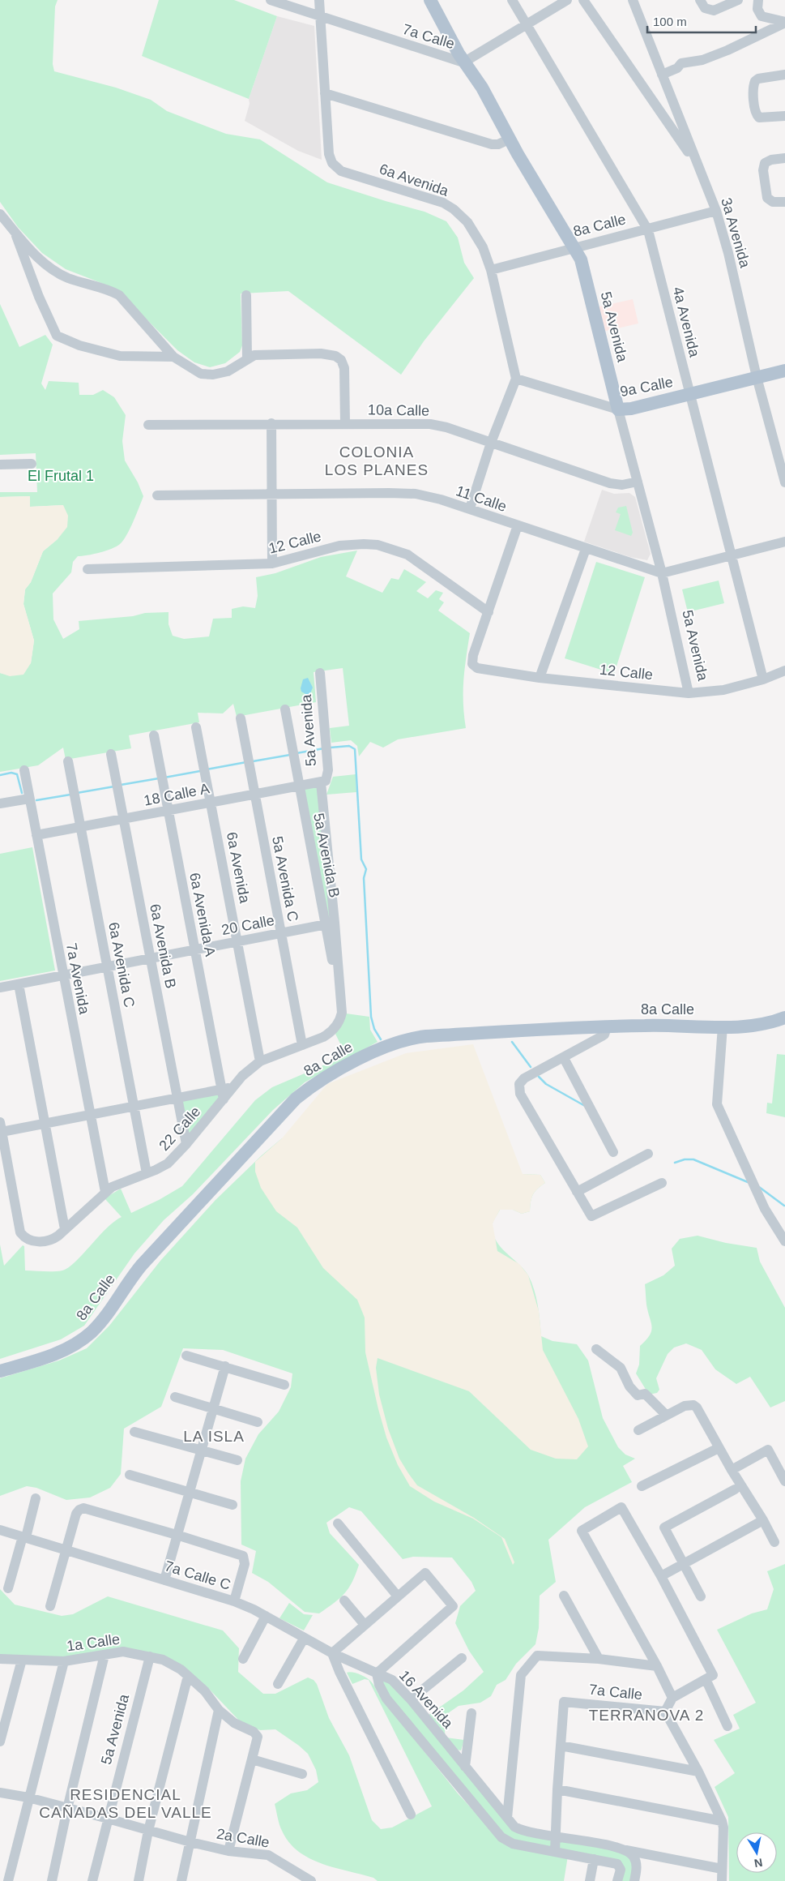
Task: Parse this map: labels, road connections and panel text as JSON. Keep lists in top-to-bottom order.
{
  "streets": {
    "main road": ["8a Calle", "5a Avenida", "9a Calle"],
    "street": [
      "7a Calle",
      "6a Avenida",
      "3a Avenida",
      "4a Avenida",
      "10a Calle",
      "11 Calle",
      "12 Calle",
      "18 Calle A",
      "5a Avenida B",
      "5a Avenida C",
      "6a Avenida A",
      "20 Calle",
      "6a Avenida B",
      "6a Avenida C",
      "7a Avenida",
      "22 Calle",
      "7a Calle C",
      "1a Calle",
      "16 Avenida",
      "2a Calle"
    ]
  },
  "crossings": [
    ["7a Calle", "6a Avenida"],
    ["7a Calle", "4a Avenida"],
    ["7a Calle", "5a Avenida"],
    ["6a Avenida", "8a Calle"],
    ["6a Avenida", "9a Calle"],
    ["6a Avenida", "18 Calle A"],
    ["6a Avenida", "20 Calle"],
    ["8a Calle", "3a Avenida"],
    ["8a Calle", "4a Avenida"],
    ["8a Calle", "5a Avenida"],
    ["3a Avenida", "9a Calle"],
    ["4a Avenida", "9a Calle"],
    ["4a Avenida", "12 Calle"],
    ["5a Avenida", "9a Calle"],
    ["5a Avenida", "10a Calle"],
    ["5a Avenida", "11 Calle"],
    ["5a Avenida", "12 Calle"],
    ["5a Avenida", "18 Calle A"],
    ["5a Avenida", "1a Calle"],
    ["5a Avenida", "2a Calle"],
    ["18 Calle A", "5a Avenida B"],
    ["18 Calle A", "5a Avenida C"],
    ["18 Calle A", "6a Avenida A"],
    ["18 Calle A", "6a Avenida B"],
    ["18 Calle A", "6a Avenida C"],
    ["18 Calle A", "7a Avenida"],
    ["5a Avenida B", "20 Calle"],
    ["5a Avenida C", "20 Calle"],
    ["6a Avenida A", "20 Calle"],
    ["6a Avenida A", "22 Calle"],
    ["20 Calle", "6a Avenida B"],
    ["20 Calle", "6a Avenida C"],
    ["20 Calle", "7a Avenida"],
    ["6a Avenida B", "22 Calle"],
    ["6a Avenida C", "22 Calle"],
    ["7a Avenida", "22 Calle"],
    ["7a Calle C", "16 Avenida"]
  ],
  "districts": [
    "COLONIA LOS PLANES",
    "LA ISLA",
    "TERRANOVA 2",
    "RESIDENCIAL CAÑADAS DEL VALLE"
  ],
  "parks": ["El Frutal 1"],
  "scale_bar": "100 m",
  "north": "bottom"
}
